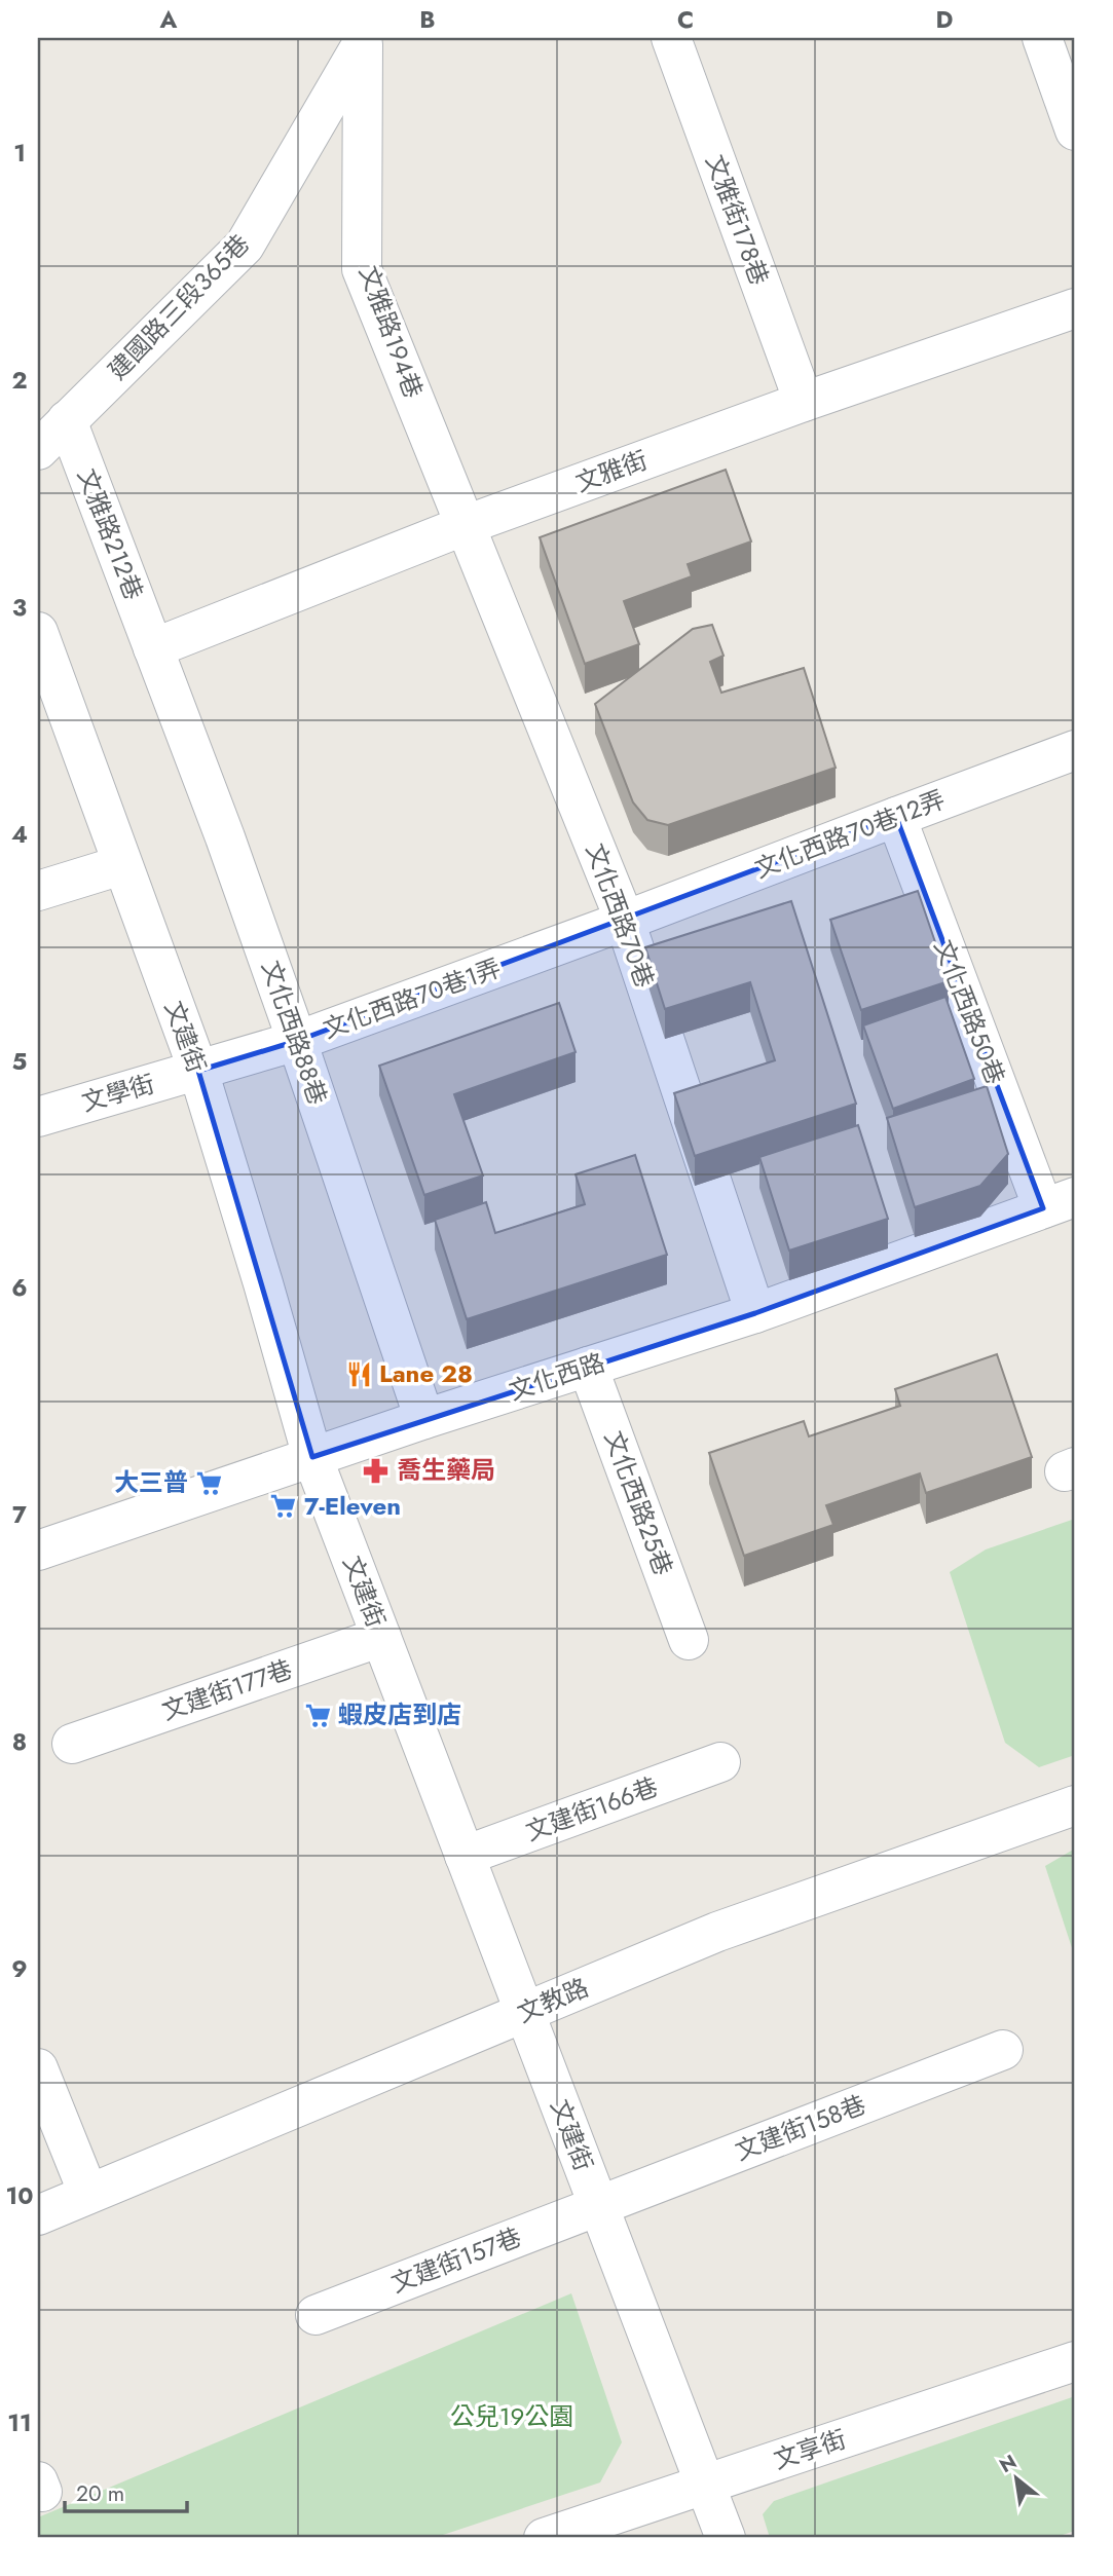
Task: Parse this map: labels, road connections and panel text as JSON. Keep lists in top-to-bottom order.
{
  "streets": {
    "street": [
      "文雅街178巷",
      "建國路三段365巷",
      "文雅路194巷",
      "文雅街",
      "文雅路212巷",
      "文化西路70巷12弄",
      "文化西路70巷",
      "文化西路70巷1弄",
      "文化西路50巷",
      "文化西路88巷",
      "文建街",
      "文學街",
      "文化西路",
      "文化西路25巷",
      "文建街177巷",
      "文建街166巷",
      "文教路",
      "文建街158巷",
      "文建街157巷",
      "文享街"
    ]
  },
  "crossings": [
    ["文雅街178巷", "文雅街"],
    ["建國路三段365巷", "文雅路194巷"],
    ["建國路三段365巷", "文雅路212巷"],
    ["文雅路194巷", "文雅街"],
    ["文雅路194巷", "文化西路70巷"],
    ["文雅街", "文雅路212巷"],
    ["文雅街", "文化西路70巷"],
    ["文雅街", "文化西路88巷"],
    ["文雅路212巷", "文化西路88巷"],
    ["文化西路70巷12弄", "文化西路70巷"],
    ["文化西路70巷12弄", "文化西路70巷1弄"],
    ["文化西路70巷12弄", "文化西路50巷"],
    ["文化西路70巷", "文化西路70巷1弄"],
    ["文化西路70巷", "文化西路"],
    ["文化西路70巷1弄", "文化西路88巷"],
    ["文化西路70巷1弄", "文建街"],
    ["文化西路70巷1弄", "文學街"],
    ["文化西路50巷", "文化西路"],
    ["文化西路88巷", "文化西路"],
    ["文建街", "文學街"],
    ["文建街", "文化西路"],
    ["文建街", "文建街177巷"],
    ["文建街", "文建街166巷"],
    ["文建街", "文教路"],
    ["文建街", "文建街158巷"],
    ["文建街", "文建街157巷"],
    ["文建街", "文享街"],
    ["文化西路", "文化西路25巷"],
    ["文建街158巷", "文建街157巷"]
  ],
  "parks": ["公兒19公園"],
  "places": {
    "restaurant": ["Lane 28"],
    "pharmacy": ["喬生藥局"],
    "supermarket": ["大三普", "7-Eleven", "蝦皮店到店"]
  },
  "scale_bar": "20 m",
  "north": "top left",
  "grid": {
    "columns": [
      "A",
      "B",
      "C",
      "D"
    ],
    "rows": [
      "1",
      "2",
      "3",
      "4",
      "5",
      "6",
      "7",
      "8",
      "9",
      "10",
      "11"
    ]
  }
}
